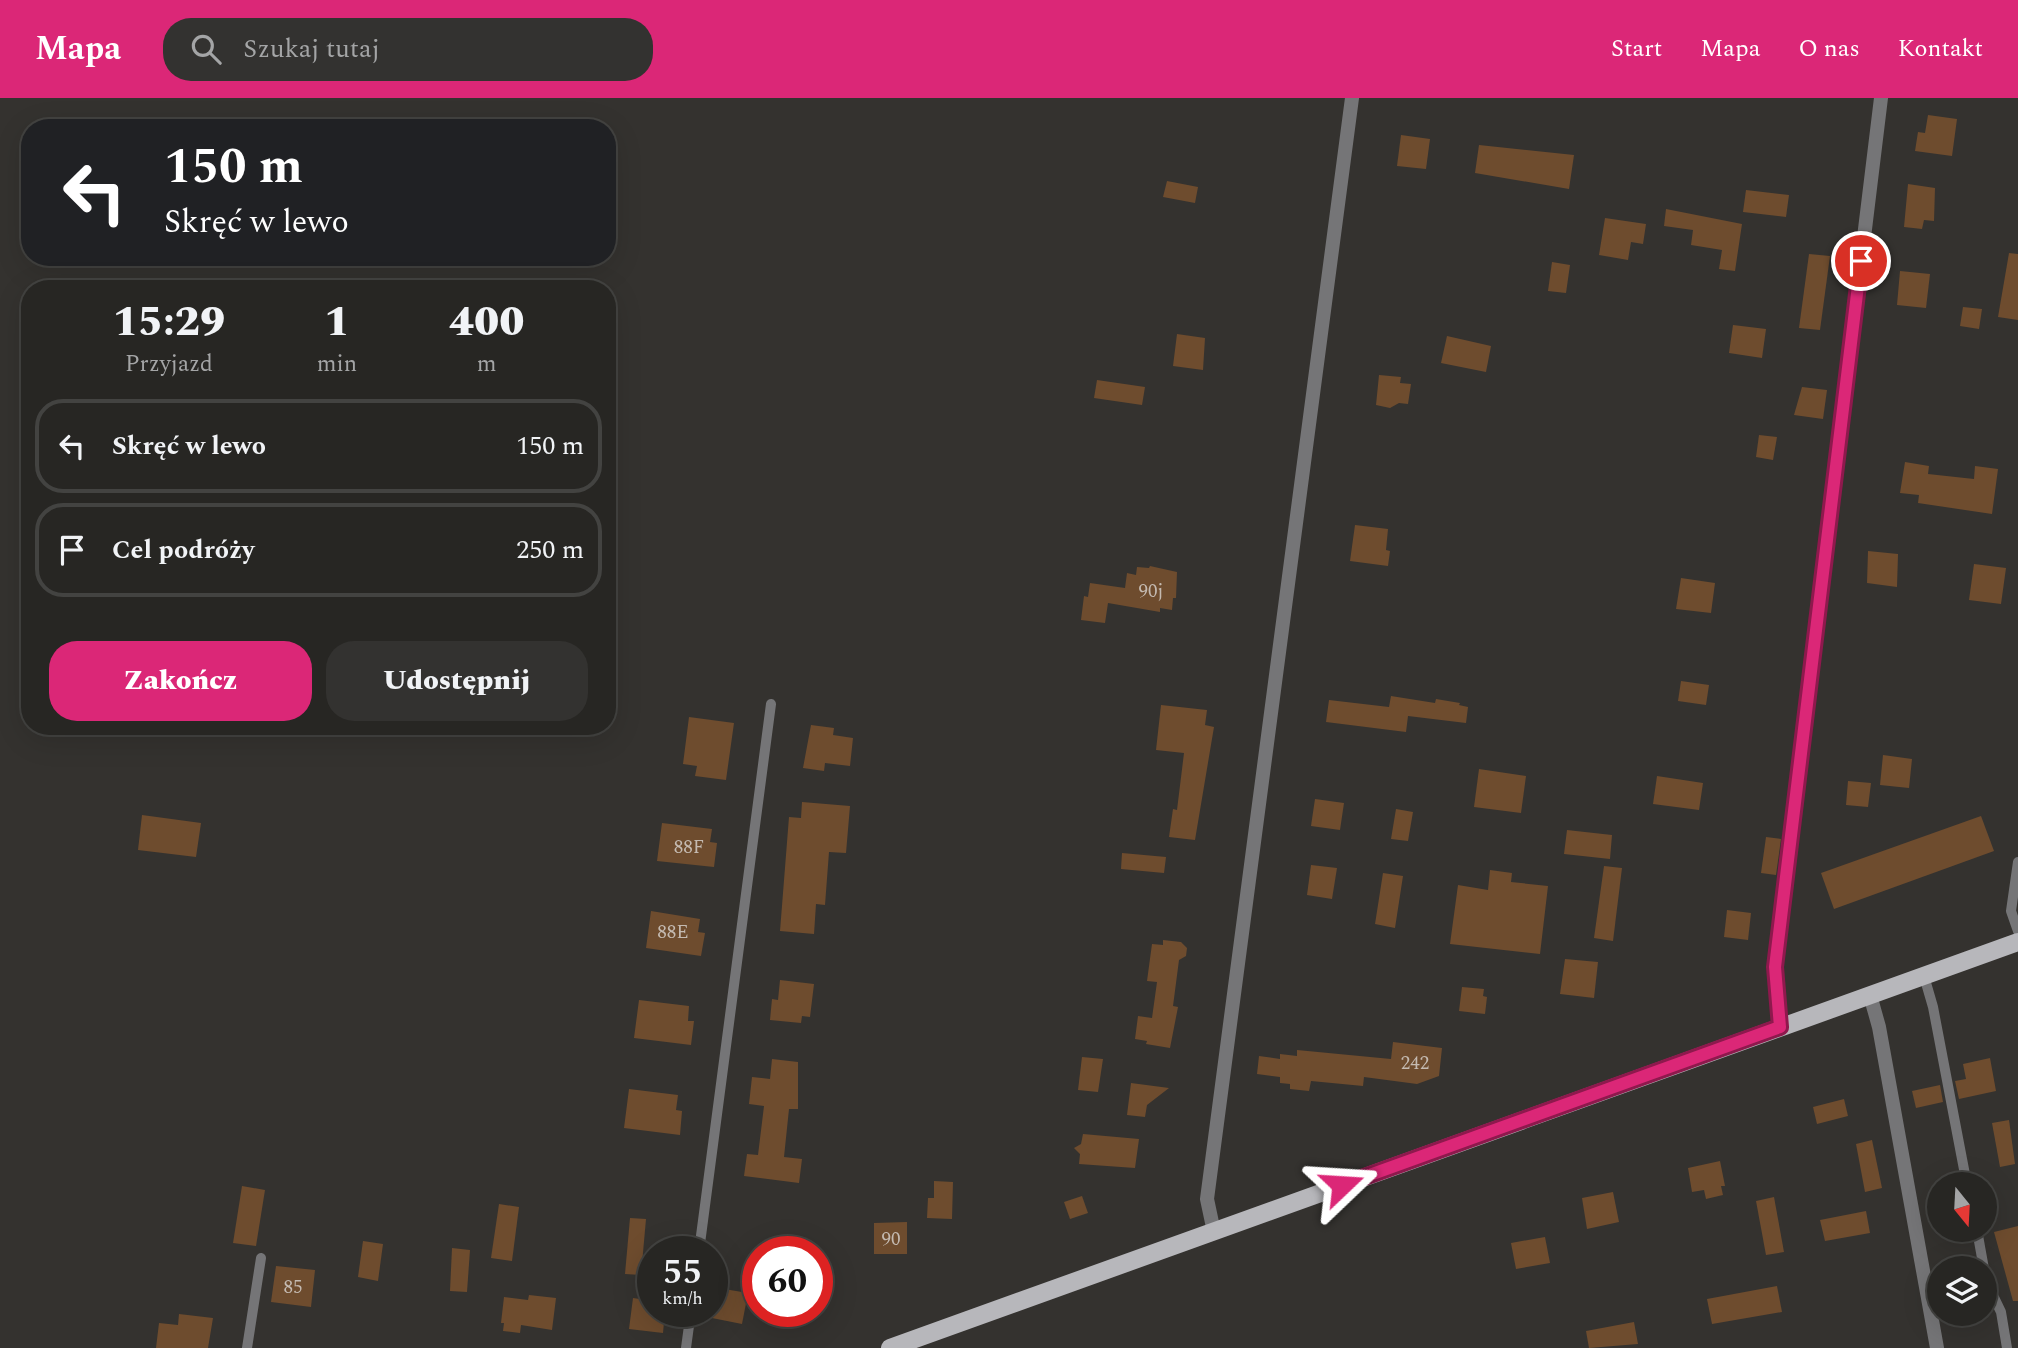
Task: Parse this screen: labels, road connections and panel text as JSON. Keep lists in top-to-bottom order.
{
  "house_numbers": [
    "90j",
    "88F",
    "88E",
    "242",
    "90",
    "85"
  ],
  "north": "bottom",
  "page": {
    "header": "Mapa",
    "search": "Szukaj tutaj",
    "nav": [
      "Start",
      "Mapa",
      "O nas",
      "Kontakt"
    ],
    "turn": ["150 m", "Skręć w lewo"],
    "eta": [
      "15:29",
      "Przyjazd",
      "1",
      "min",
      "400",
      "m"
    ],
    "list": [
      {
        "name": "Skręć w lewo",
        "value": "150 m"
      },
      {
        "name": "Cel podróży",
        "value": "250 m"
      }
    ],
    "buttons": ["Zakończ", "Udostępnij"],
    "speed": "55 km/h",
    "limit": "60"
  }
}
